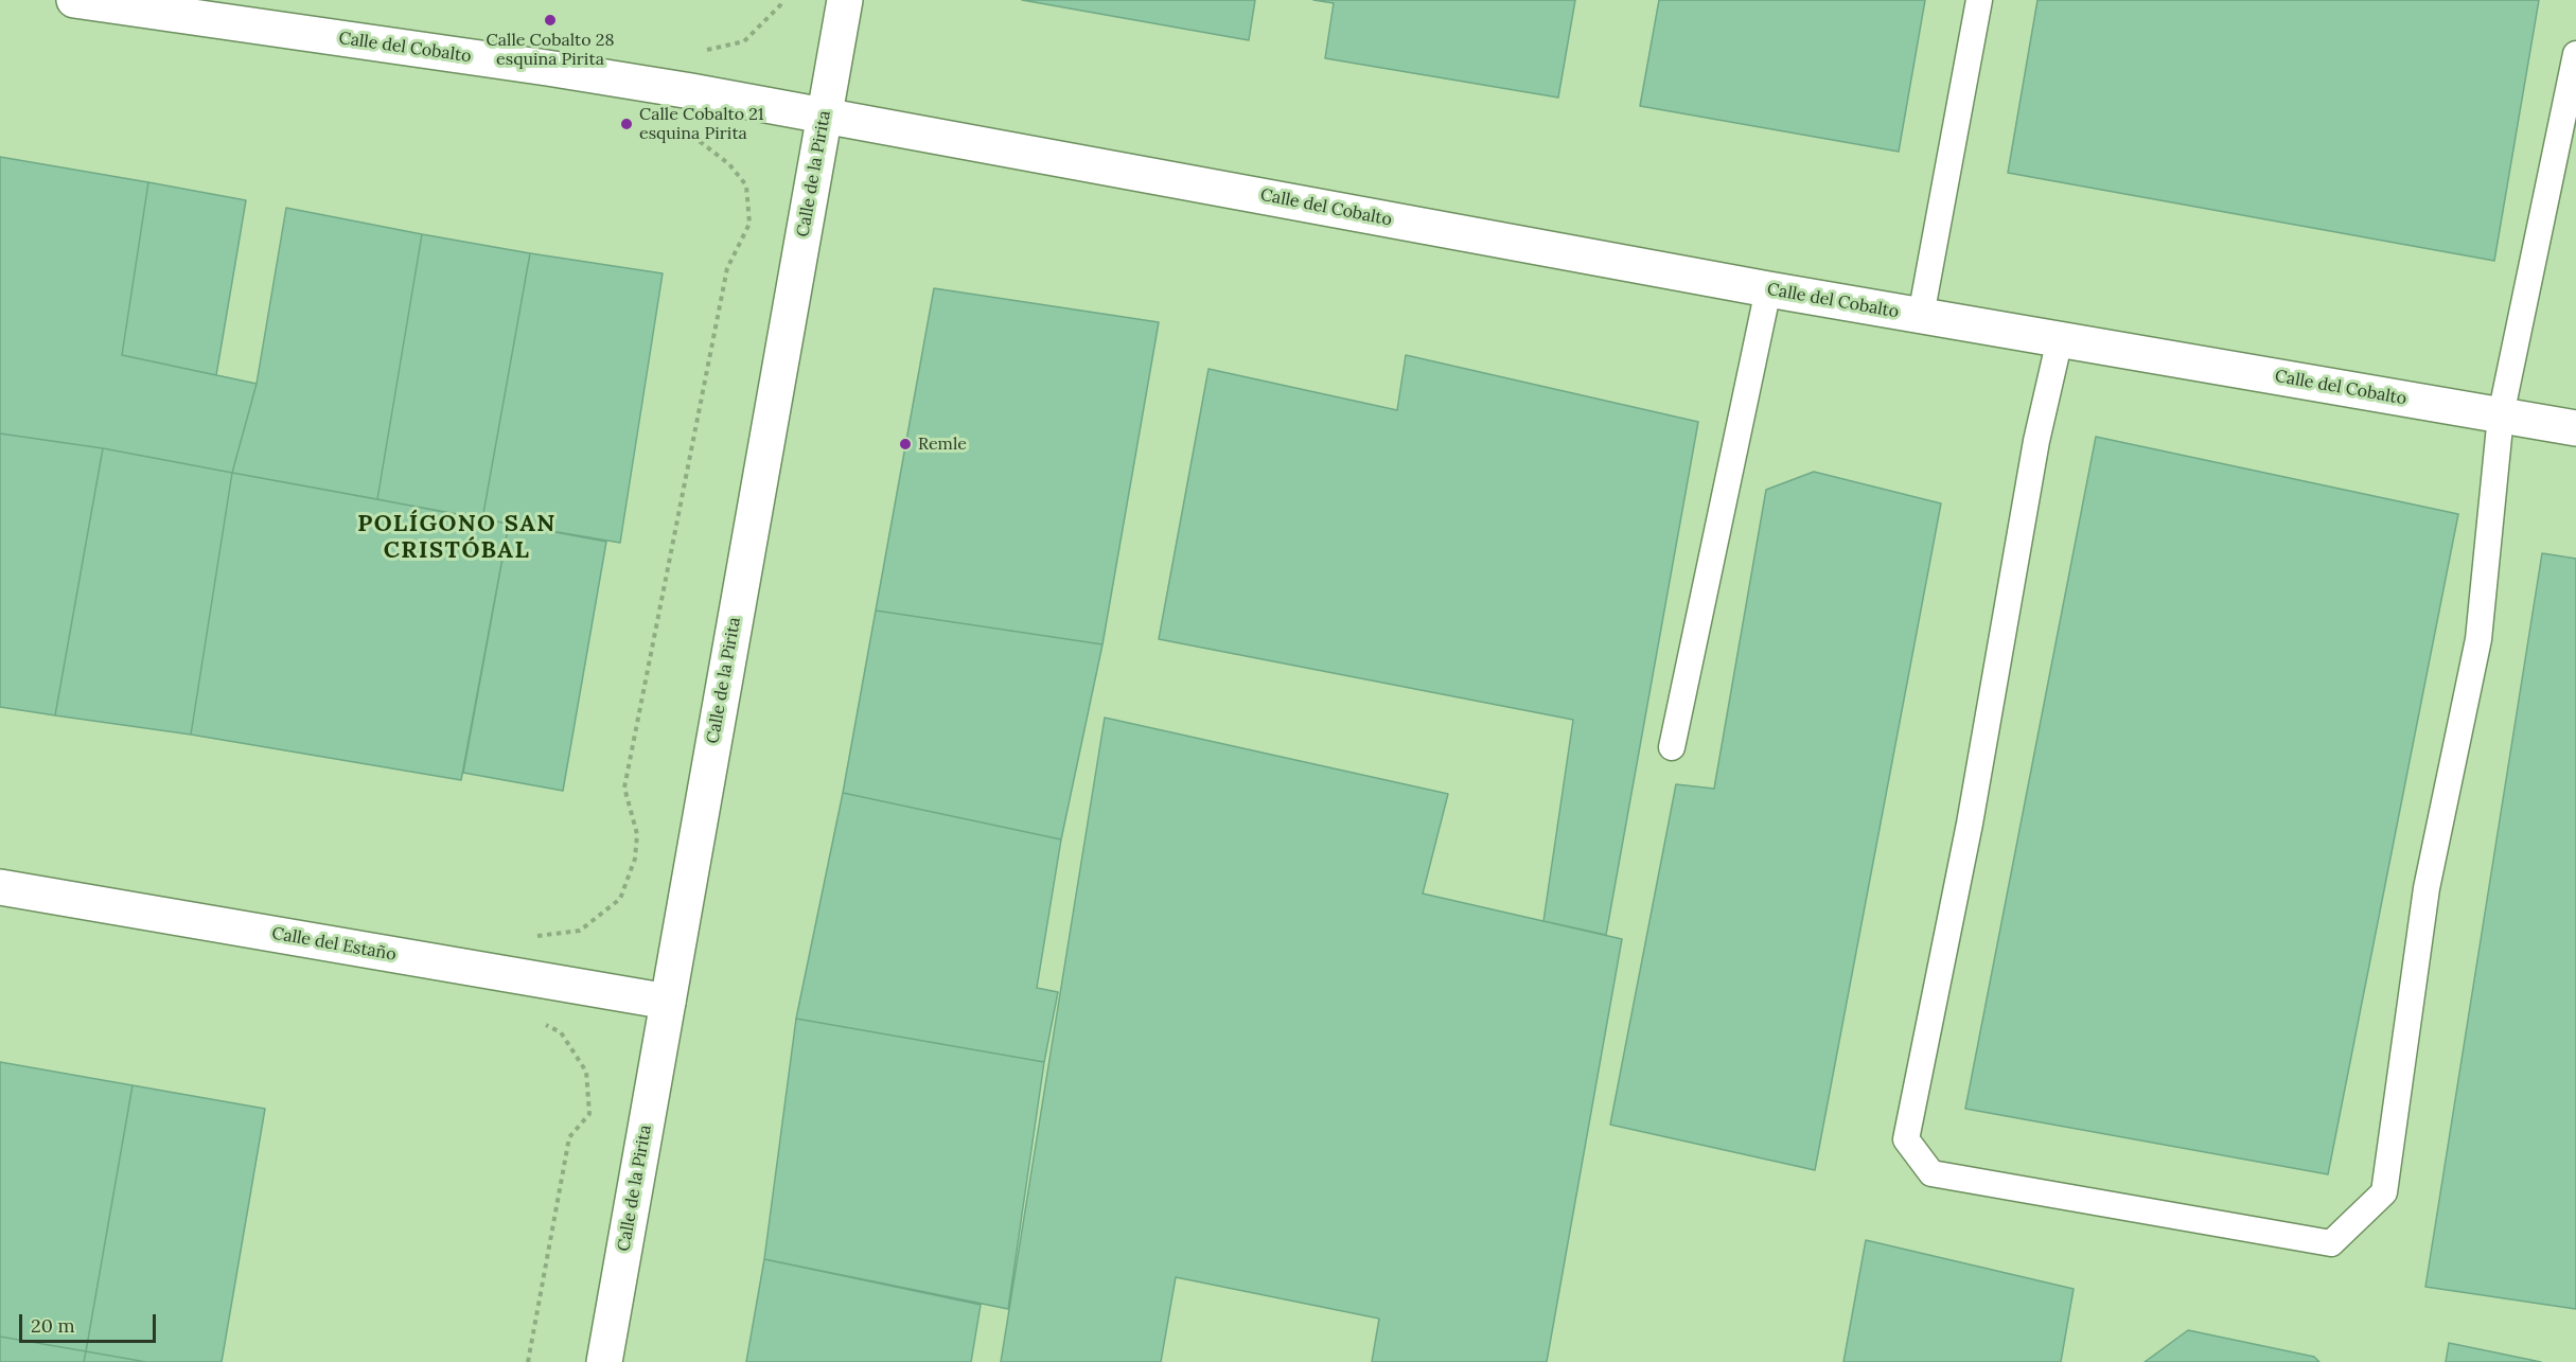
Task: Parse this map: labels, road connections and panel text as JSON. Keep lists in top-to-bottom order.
{
  "streets": {
    "street": ["Calle del Cobalto", "Calle de la Pirita", "Calle del Estaño"]
  },
  "crossings": [
    ["Calle del Cobalto", "Calle de la Pirita"],
    ["Calle de la Pirita", "Calle del Estaño"]
  ],
  "districts": ["POLÍGONO SAN CRISTÓBAL"],
  "places": ["Calle Cobalto 28 esquina Pirita", "Calle Cobalto 21 esquina Pirita", "Remle"],
  "scale_bar": "20 m"
}
